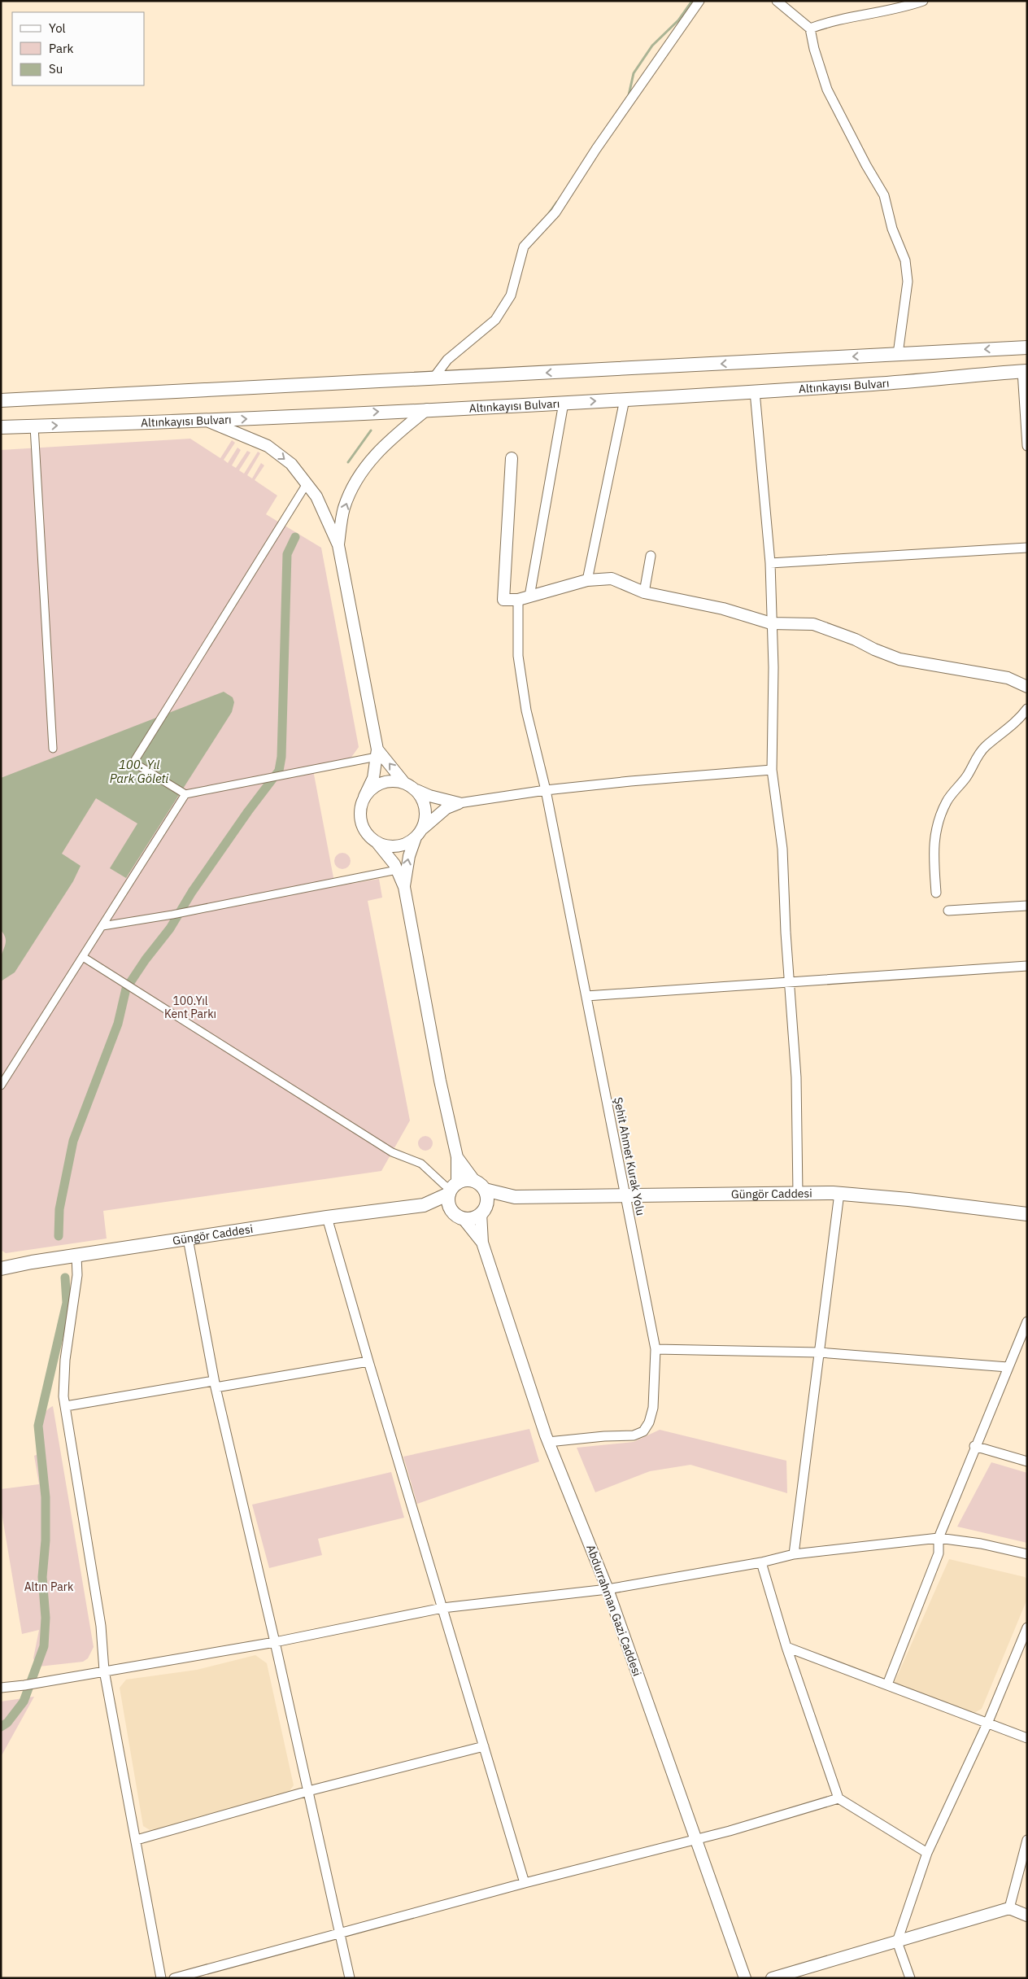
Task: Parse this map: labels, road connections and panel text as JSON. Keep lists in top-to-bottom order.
{
  "streets": {
    "main road": ["Altınkayısı Bulvarı", "Güngör Caddesi"],
    "street": ["Şehit Ahmet Kurak Yolu", "Abdurrahman Gazi Caddesi"]
  },
  "crossings": [
    ["Şehit Ahmet Kurak Yolu", "Güngör Caddesi"],
    ["Şehit Ahmet Kurak Yolu", "Abdurrahman Gazi Caddesi"],
    ["Güngör Caddesi", "Abdurrahman Gazi Caddesi"]
  ],
  "water": ["100. Yıl Park Göleti"],
  "parks": ["100.Yıl Kent Parkı", "Altın Park"],
  "legend": ["Yol", "Park", "Su"]
}
